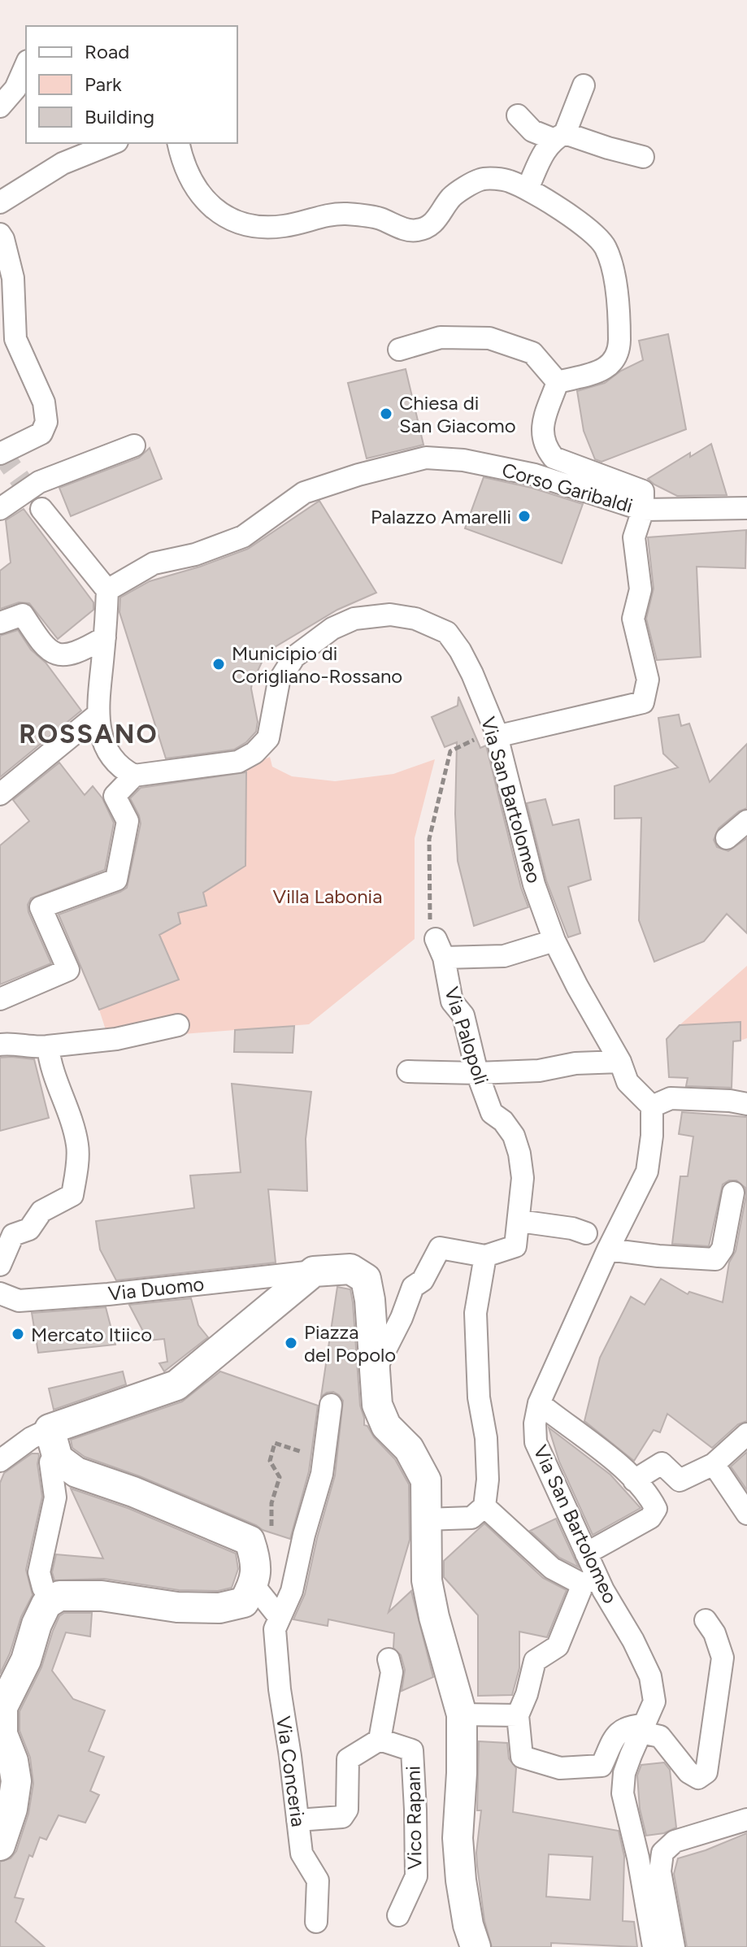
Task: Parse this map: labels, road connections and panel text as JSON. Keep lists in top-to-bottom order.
{
  "streets": {
    "street": [
      "Corso Garibaldi",
      "Via San Bartolomeo",
      "Via Palopoli",
      "Via Duomo",
      "Via Conceria",
      "Vico Rapani"
    ]
  },
  "districts": ["ROSSANO"],
  "parks": ["Villa Labonia"],
  "places": [
    "Chiesa di San Giacomo",
    "Palazzo Amarelli",
    "Municipio di Corigliano-Rossano",
    "Mercato Itiico",
    "Piazza del Popolo"
  ],
  "legend": ["Road", "Park", "Building"]
}
